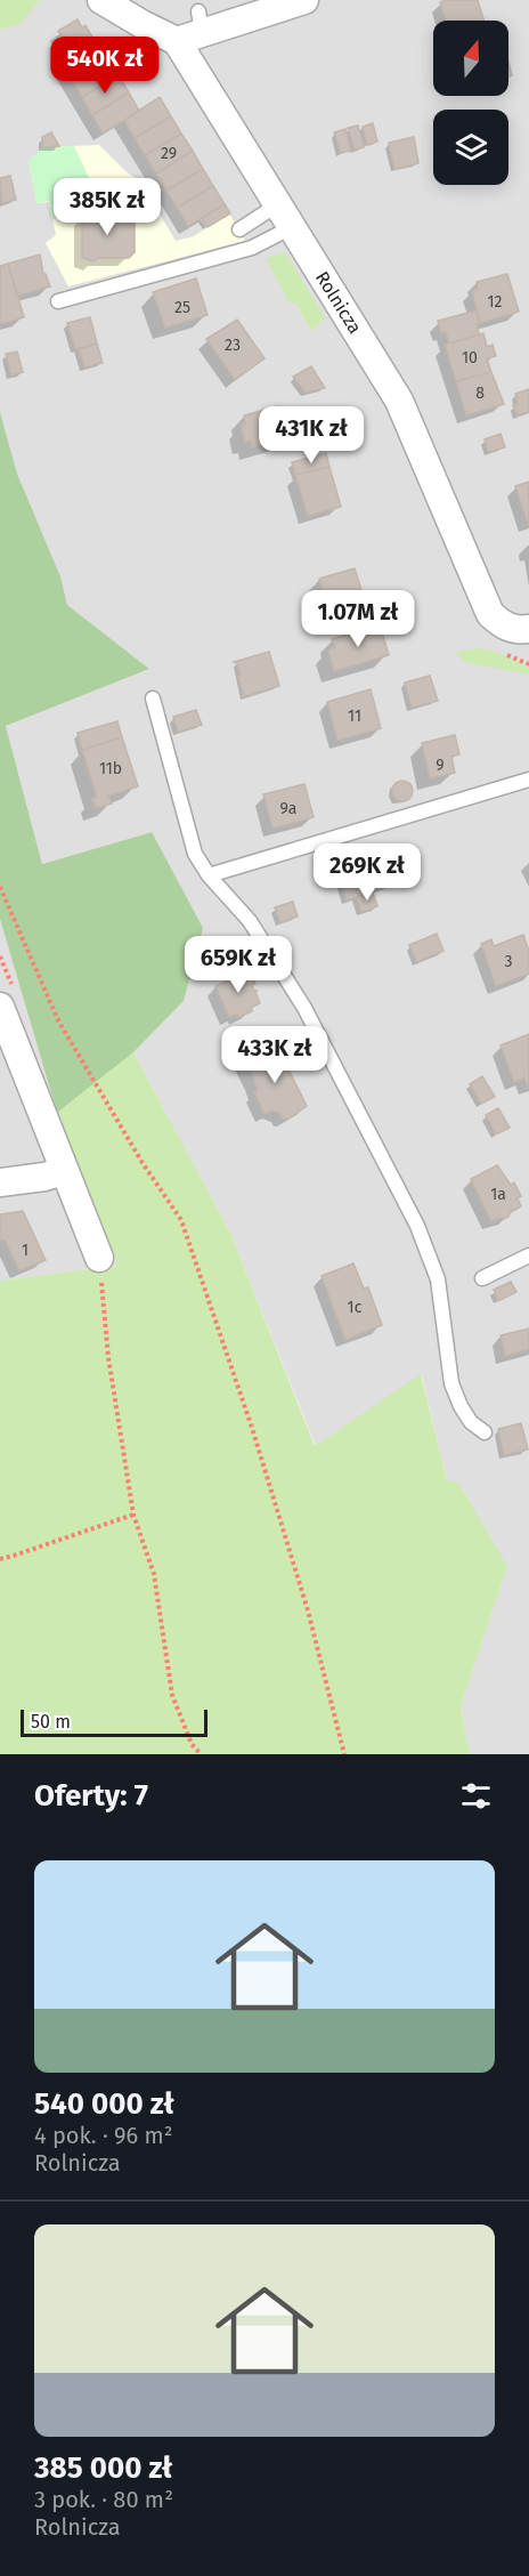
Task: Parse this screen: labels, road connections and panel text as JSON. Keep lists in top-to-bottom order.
{
  "streets": {
    "street": ["Rolnicza"]
  },
  "house_numbers": [
    "29",
    "12",
    "25",
    "23",
    "10",
    "8",
    "11",
    "9",
    "11b",
    "9a",
    "3",
    "1a",
    "1",
    "1c"
  ],
  "scale_bar": "50 m",
  "north": "top",
  "page": {
    "price": [
      "540K zł",
      "385K zł",
      "431K zł",
      "1.07M zł",
      "269K zł",
      "659K zł",
      "433K zł"
    ],
    "scale": "50 m",
    "heading": "Oferty: 7",
    "list": [
      {
        "name": "540 000 zł",
        "note": "4 pok. · 96 m² · Rolnicza"
      },
      {
        "name": "385 000 zł",
        "note": "3 pok. · 80 m² · Rolnicza"
      }
    ]
  }
}
